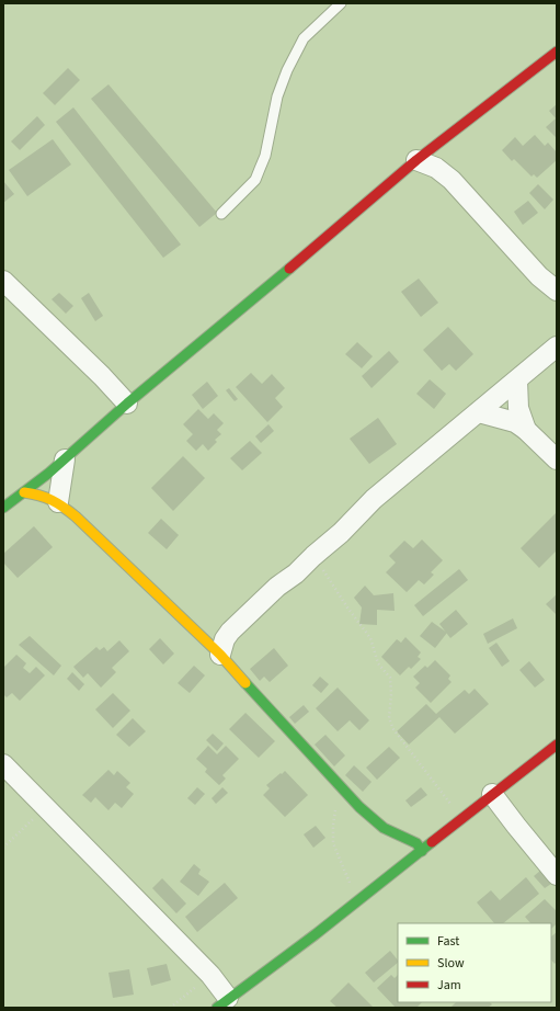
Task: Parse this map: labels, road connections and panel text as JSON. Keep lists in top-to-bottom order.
{
  "legend": ["Fast", "Slow", "Jam"]
}
